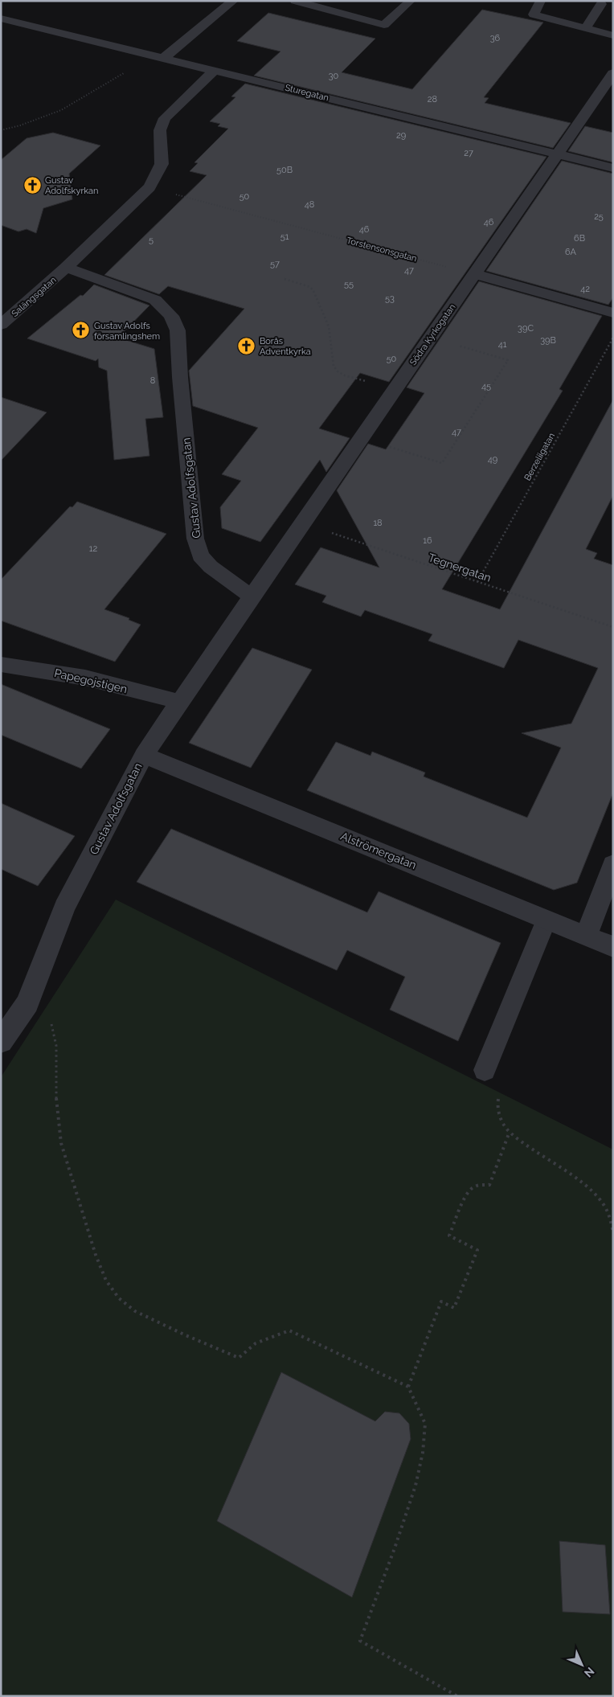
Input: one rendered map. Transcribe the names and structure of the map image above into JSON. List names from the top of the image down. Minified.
{"streets":{"street":["Sturegatan","Salängsgatan","Södra Kyrkogatan","Gustav Adolfsgatan","Papegojstigen","Alströmergatan"],"path":["Torstensonsgatan","Berzeliigatan","Tegnergatan"]},"crossings":[["Sturegatan","Södra Kyrkogatan"],["Torstensonsgatan","Södra Kyrkogatan"],["Salängsgatan","Gustav Adolfsgatan"],["Södra Kyrkogatan","Gustav Adolfsgatan"],["Södra Kyrkogatan","Tegnergatan"],["Berzeliigatan","Tegnergatan"],["Gustav Adolfsgatan","Papegojstigen"],["Gustav Adolfsgatan","Alströmergatan"]],"places":{"church":["Gustav Adolfskyrkan","Gustav Adolfs församlingshem","Borås Adventkyrka"]},"house_numbers":["36","30","28","29","27","50B","50","48","25","46","46","51","6B","5","6A","57","47","55","42","53","39C","39B","41","50","8","45","47","49","18","16","12"],"north":"bottom right"}
